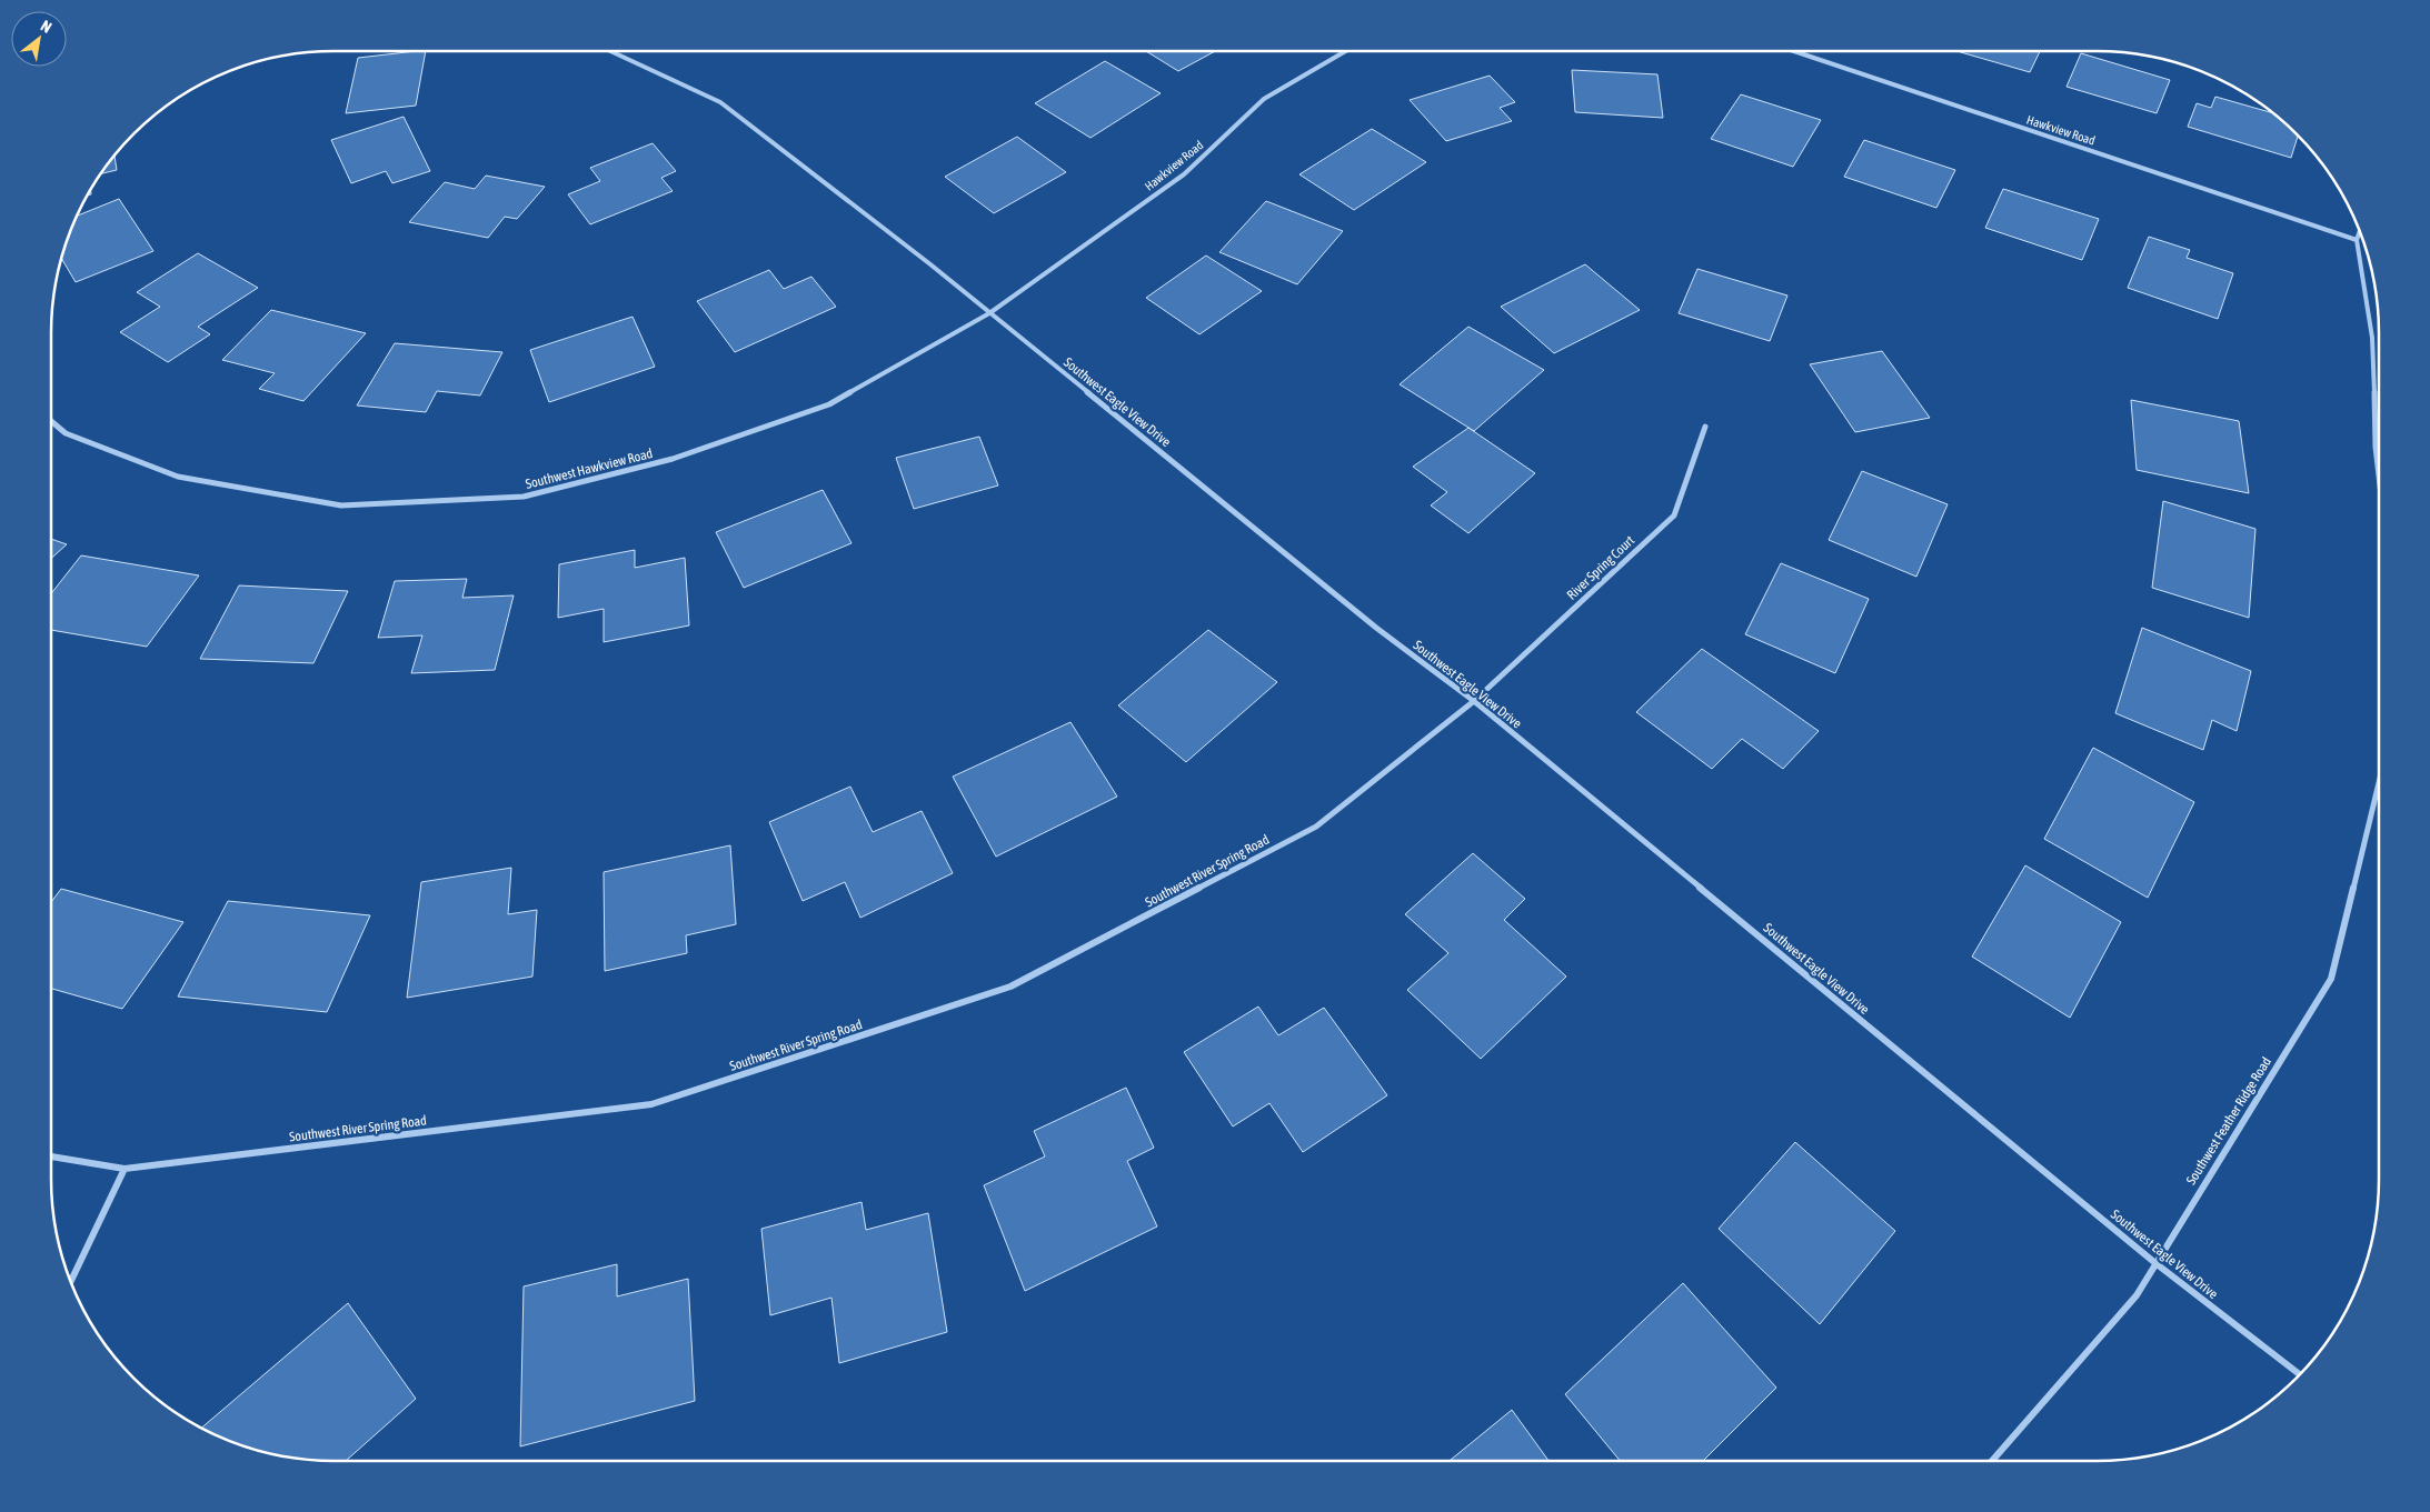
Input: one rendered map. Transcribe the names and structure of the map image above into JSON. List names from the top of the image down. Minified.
{"streets":{"street":["Hawkview Road","Southwest Eagle View Drive","Southwest Hawkview Road","River Spring Court","Southwest River Spring Road","Southwest Feather Ridge Road"]},"crossings":[["Hawkview Road","Southwest Eagle View Drive"],["Hawkview Road","Southwest Hawkview Road"],["Southwest Eagle View Drive","Southwest Hawkview Road"],["Southwest Eagle View Drive","River Spring Court"],["Southwest Eagle View Drive","Southwest River Spring Road"],["Southwest Eagle View Drive","Southwest Feather Ridge Road"],["River Spring Court","Southwest River Spring Road"]],"north":"top right"}
